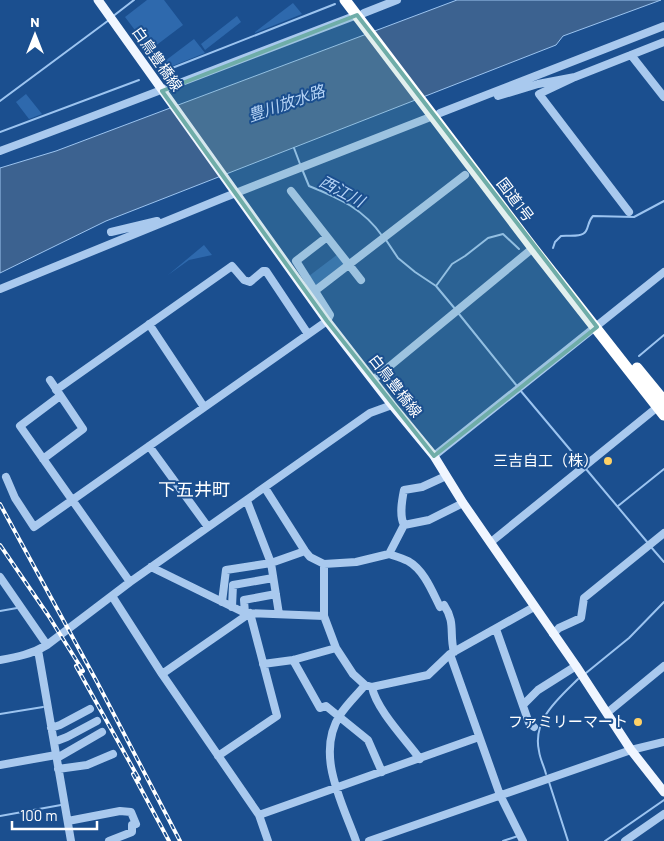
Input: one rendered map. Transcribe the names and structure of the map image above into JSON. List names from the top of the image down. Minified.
{"streets":{"highway":["国道1号"],"main road":["白鳥豊橋線"]},"districts":["下五井町"],"water":["豊川放水路","西江川"],"places":["三吉自工（株）","ファミリーマート"],"scale_bar":"100 m","north":"top"}
